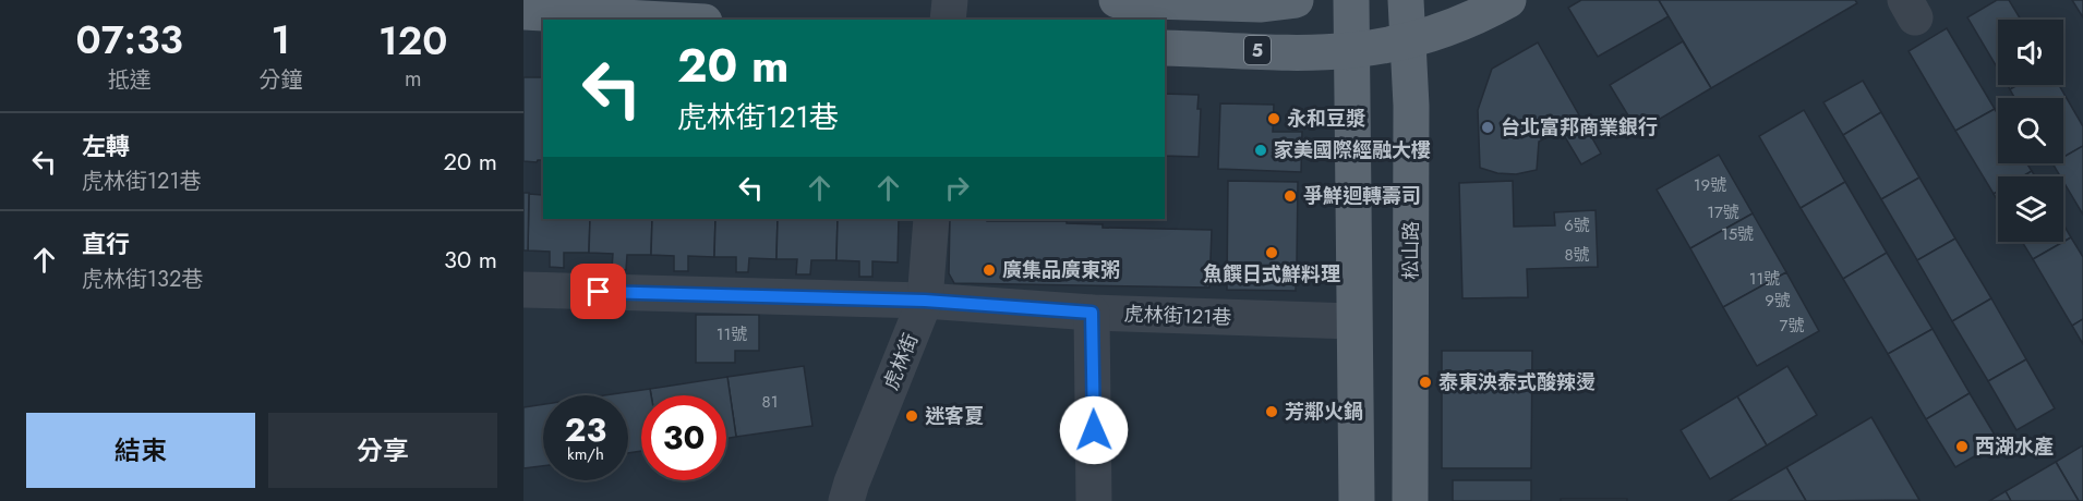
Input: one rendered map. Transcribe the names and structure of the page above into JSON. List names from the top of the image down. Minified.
{"streets":{"main road":["5","松山路"],"street":["虎林街121巷","虎林街"]},"crossings":[["5","松山路"],["虎林街121巷","虎林街"]],"places":["永和豆漿","台北富邦商業銀行","家美國際經融大樓","爭鮮迴轉壽司","魚饌日式鮮料理","廣集品廣東粥","泰東泱泰式酸辣燙","芳鄰火鍋","迷客夏","西湖水產"],"house_numbers":["19號","17號","6號","15號","8號","11號","9號","7號","11號","81"],"page":{"eta":["07:33","抵達","1","分鐘","120","m"],"turn":["20 m","虎林街121巷"],"list":[{"name":"左轉","note":"虎林街121巷","value":"20 m"},{"name":"直行","note":"虎林街132巷","value":"30 m"}],"speed":"23 km/h","limit":"30","buttons":["結束","分享"]}}
